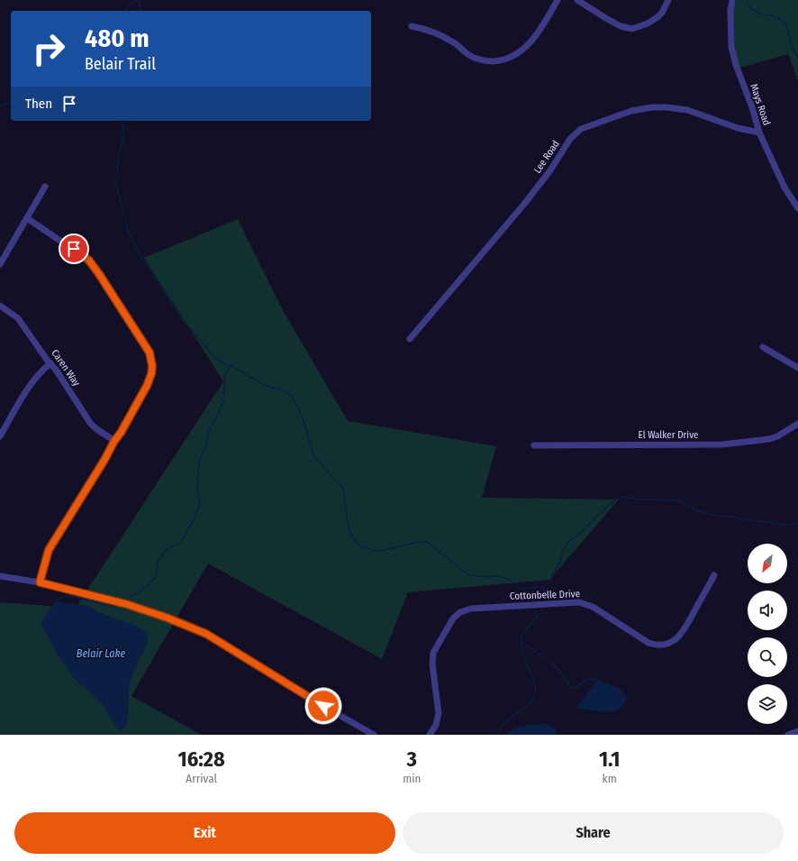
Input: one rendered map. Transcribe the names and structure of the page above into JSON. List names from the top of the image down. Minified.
{"streets":{"street":["Mays Road","Lee Road","Caren Way","El Walker Drive","Cottonbelle Drive"]},"crossings":[["Mays Road","Lee Road"]],"water":["Belair Lake"],"north":"bottom left","page":{"turn":["480 m","Belair Trail"],"then":"Then","eta":["16:28","Arrival","3","min","1.1","km"],"buttons":["Exit","Share"]}}
